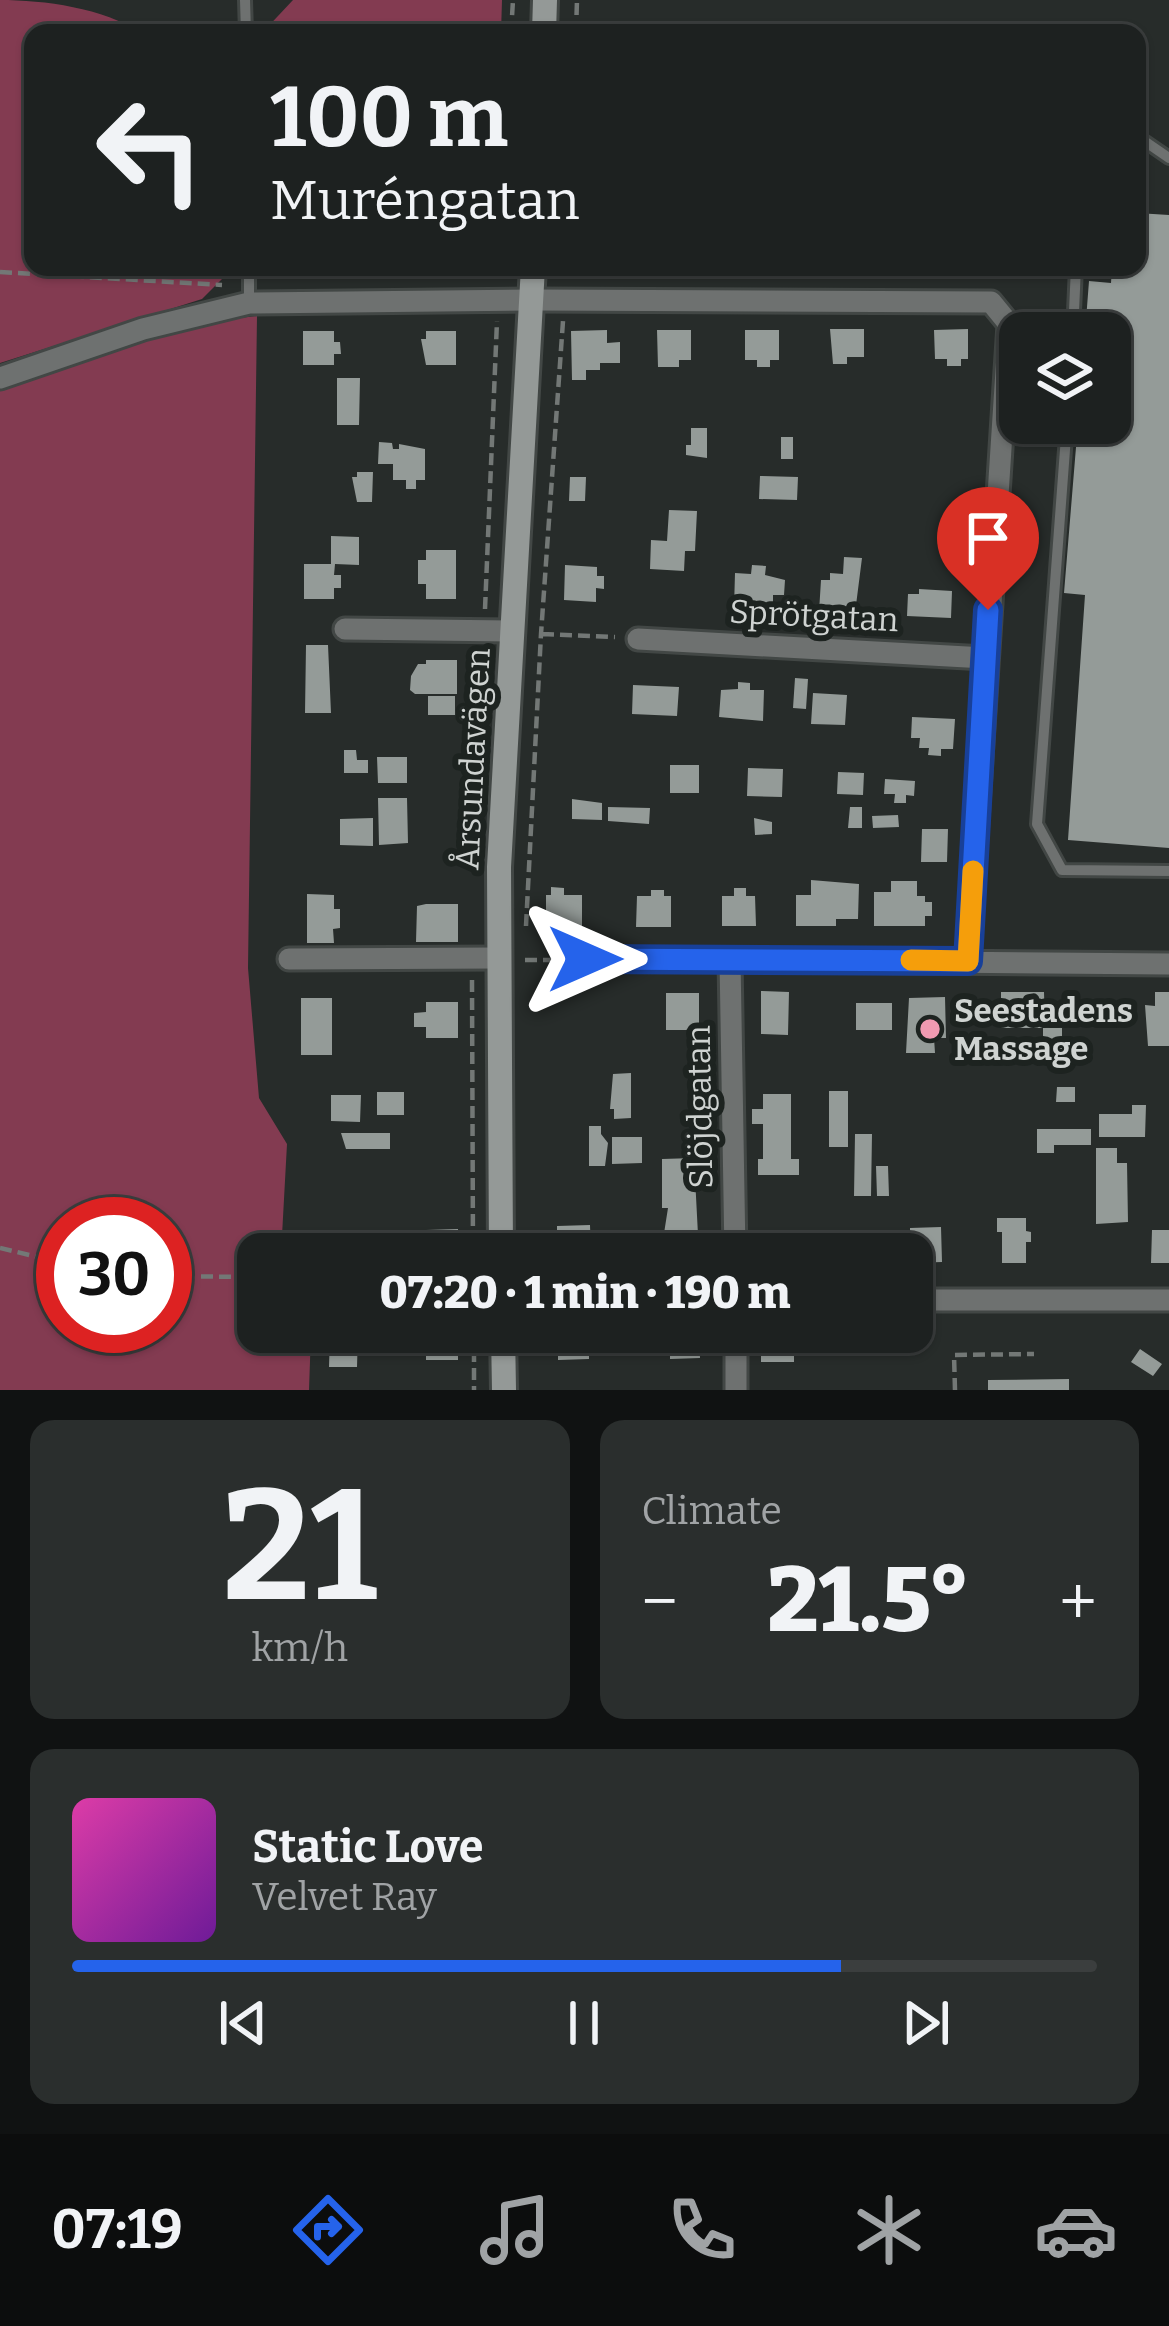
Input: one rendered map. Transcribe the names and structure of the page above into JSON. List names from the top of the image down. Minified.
{"streets":{"main road":["Årsundavägen"],"street":["Sprötgatan","Slöjdgatan"]},"places":["Seestadens Massage"],"page":{"turn":["100 m","Muréngatan"],"limit":"30","trip":"07:20 · 1 min · 190 m","tile":[["21","km/h"],"Climate"],"heat":["−","21.5°","+"],"song":["Static Love","Velvet Ray"],"tabs":"07:19"}}
